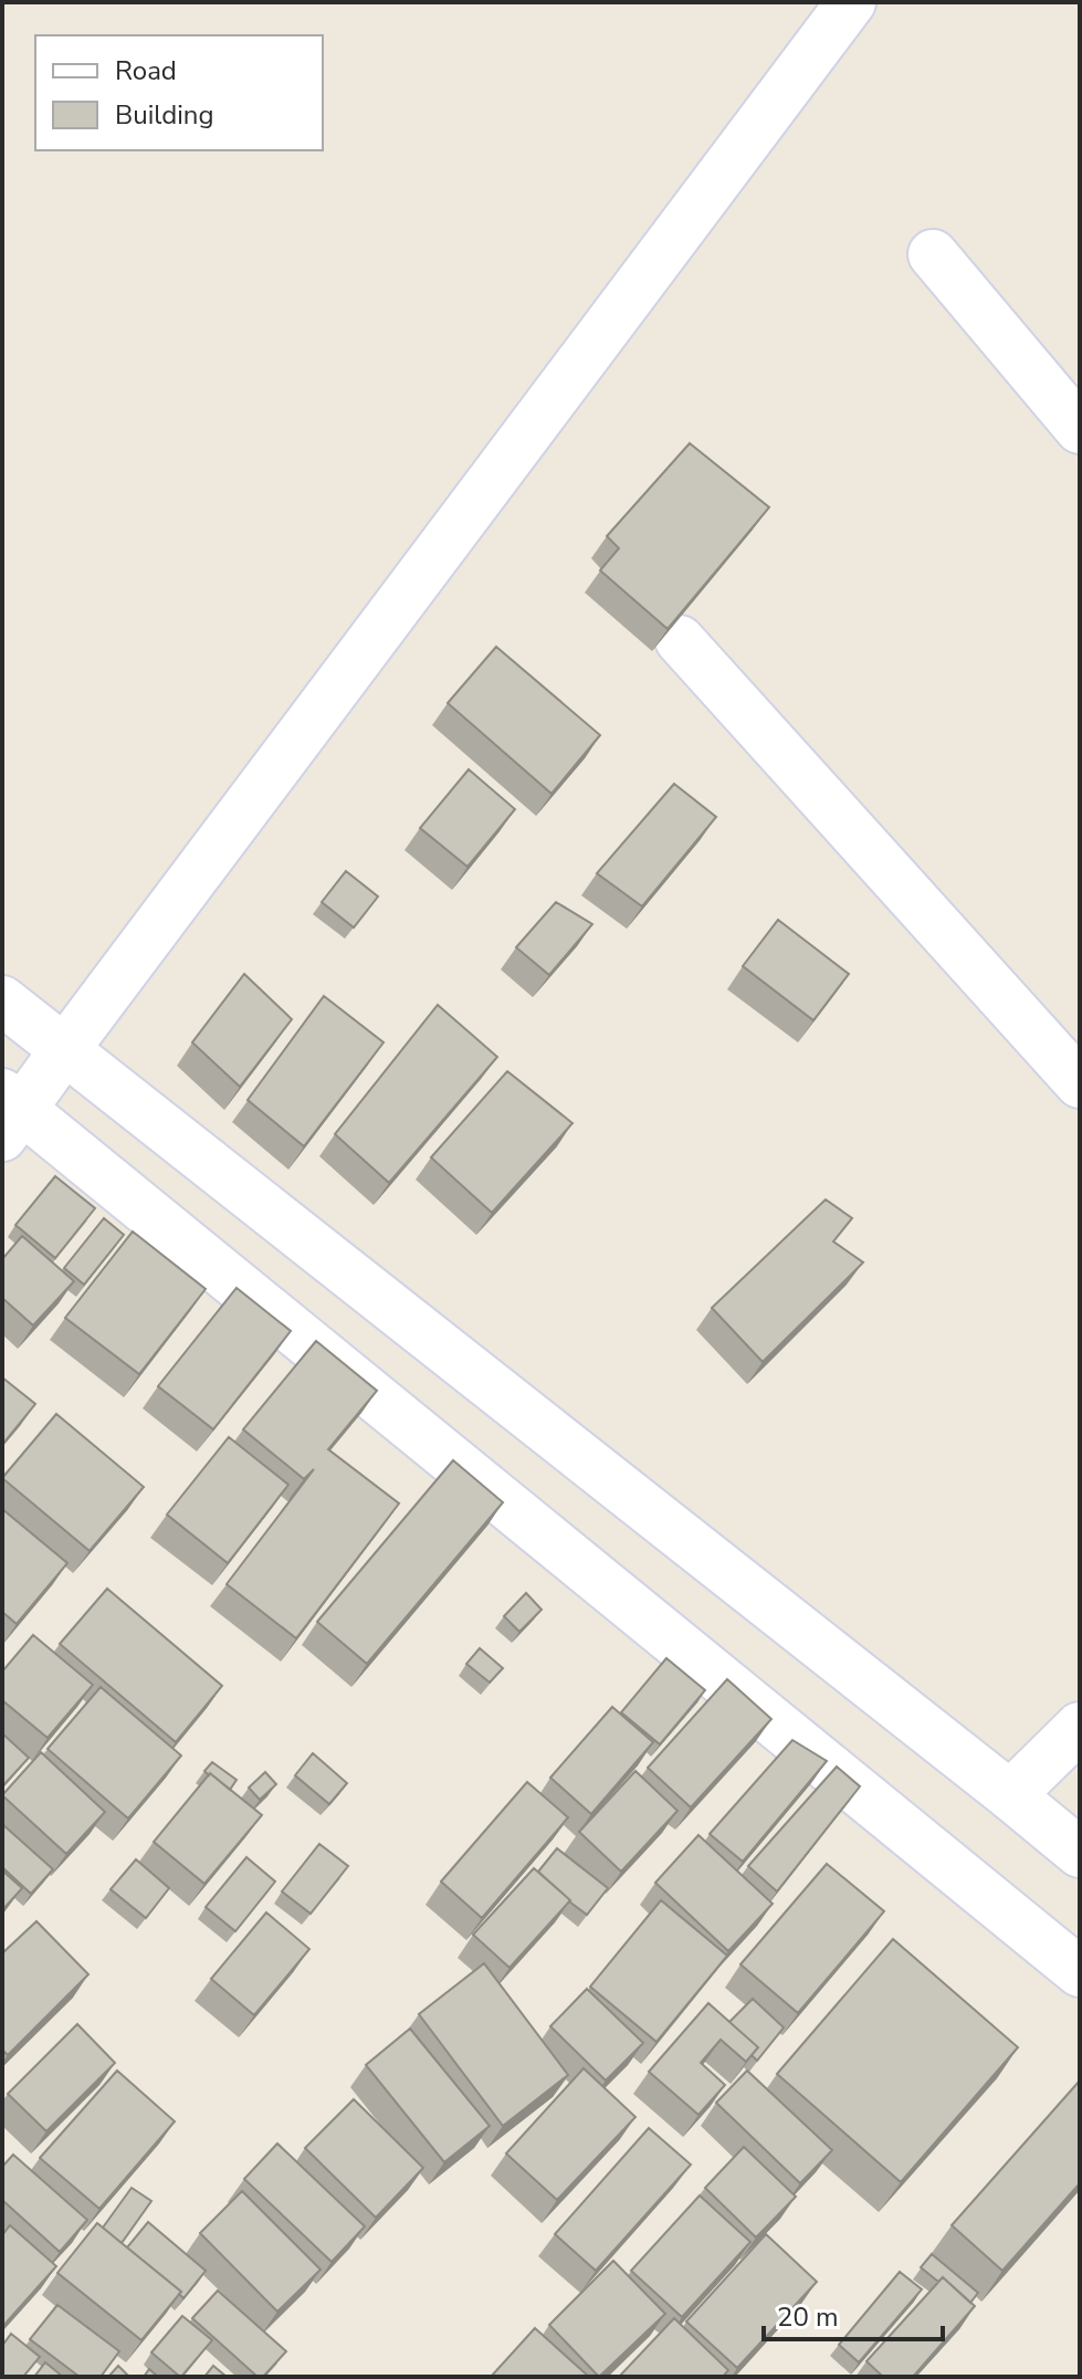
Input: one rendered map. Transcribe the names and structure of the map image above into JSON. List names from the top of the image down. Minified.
{"legend":["Road","Building"],"scale_bar":"20 m"}
